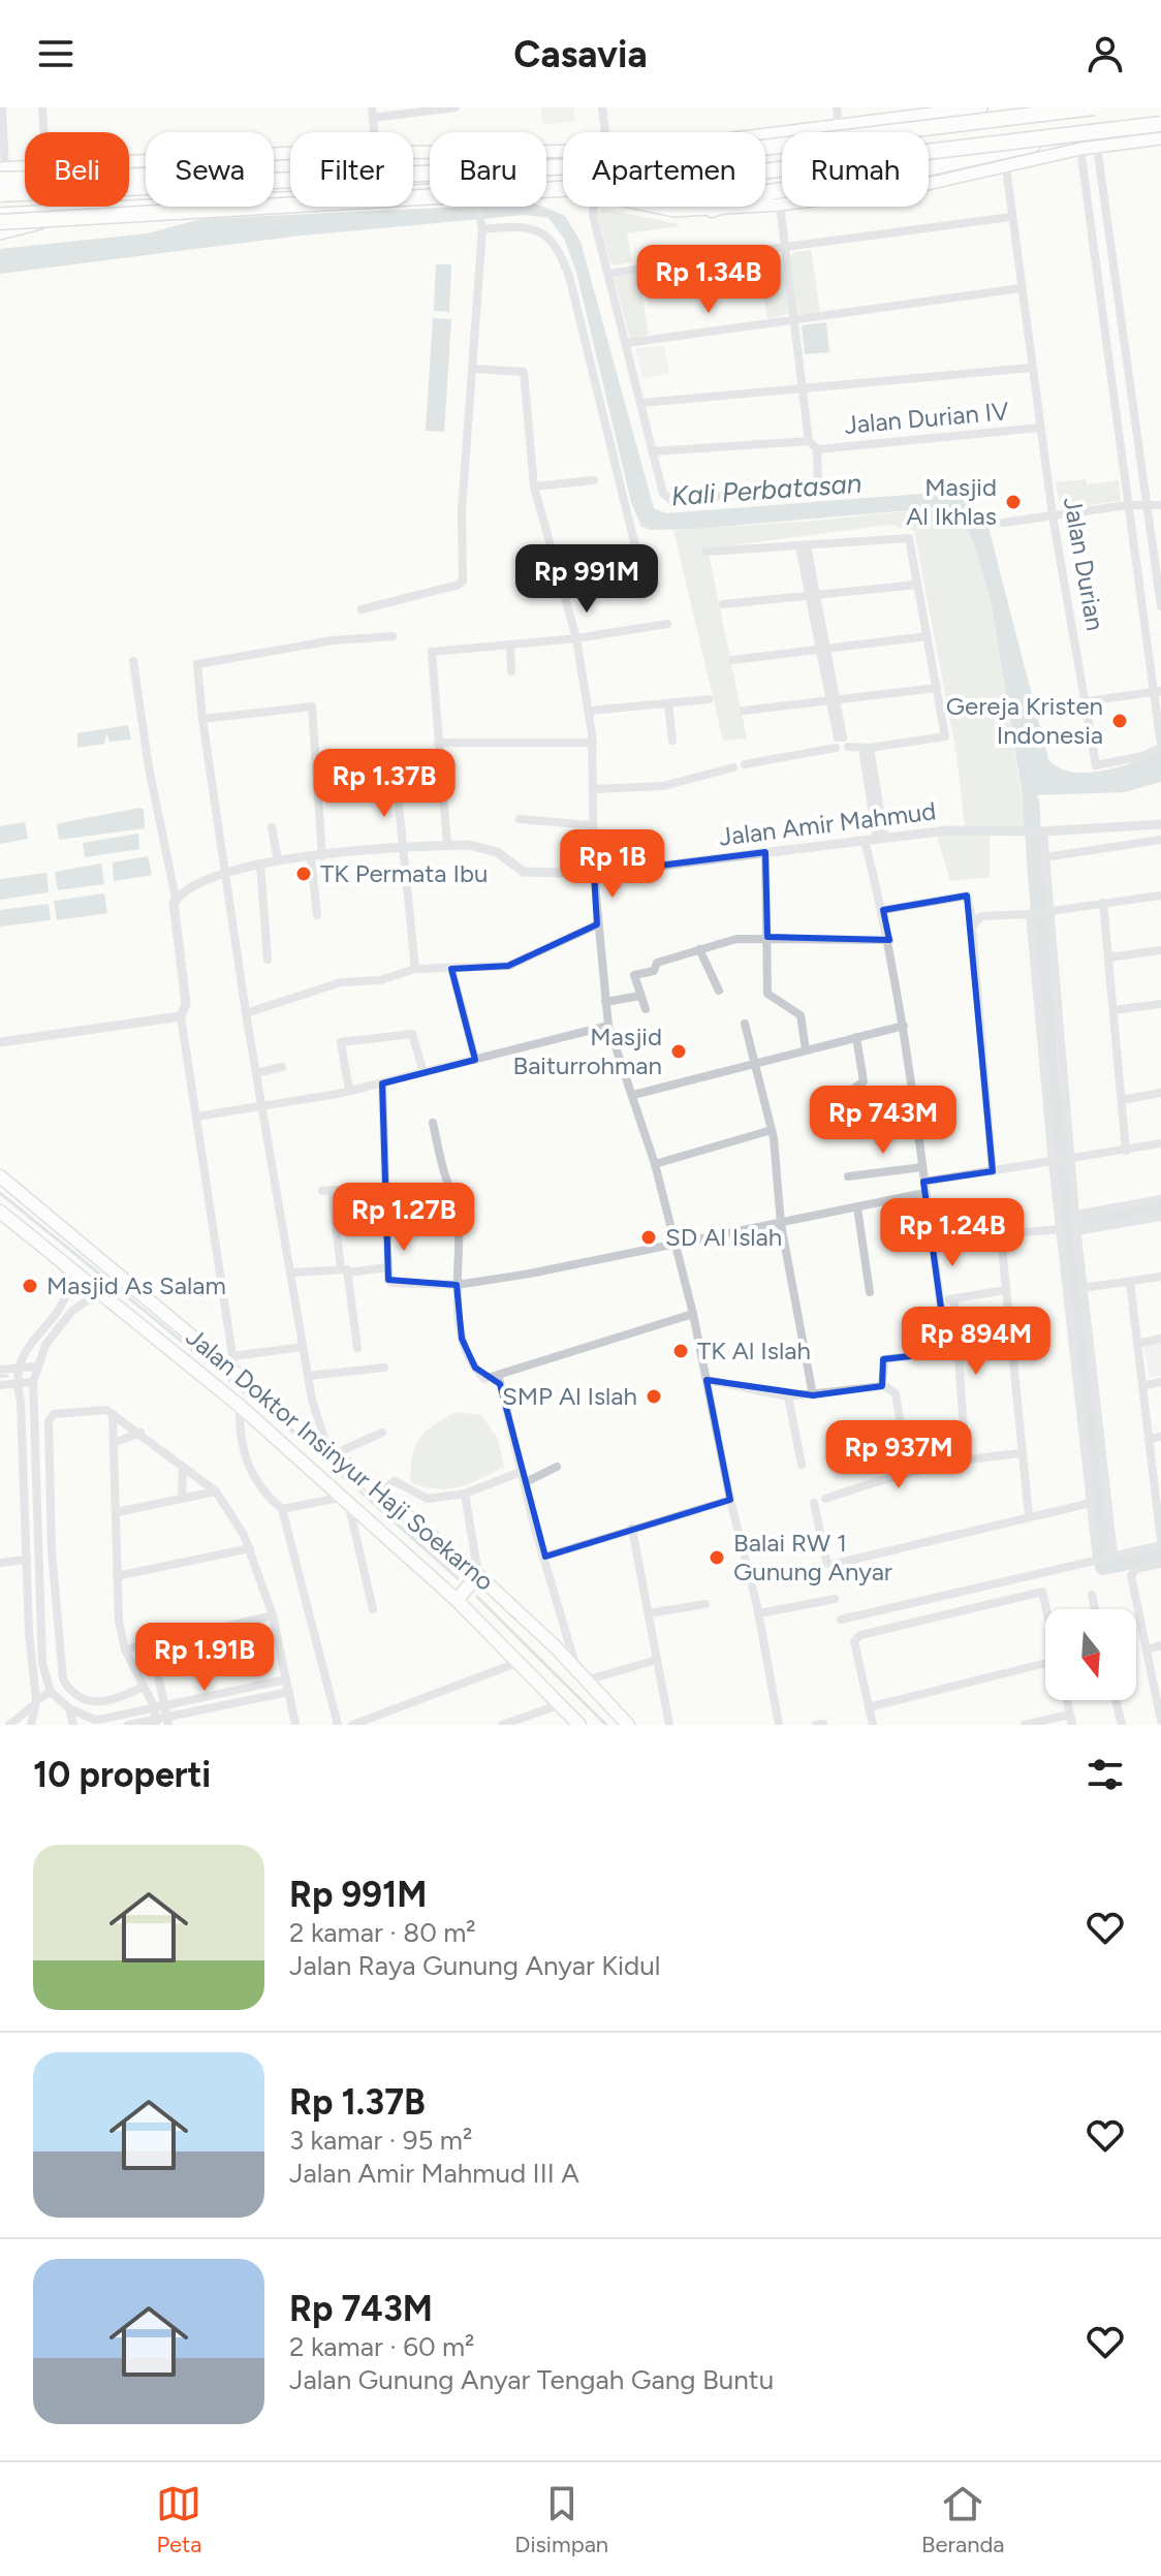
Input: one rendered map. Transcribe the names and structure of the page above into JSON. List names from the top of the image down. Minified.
{"streets":{"main road":["Jalan Doktor Insinyur Haji Soekarno"],"street":["Jalan Durian IV","Jalan Durian","Jalan Amir Mahmud"]},"crossings":[["Jalan Durian IV","Jalan Durian"]],"water":["Kali Perbatasan"],"places":["Masjid Al Ikhlas","Gereja Kristen Indonesia","TK Permata Ibu","Masjid Baiturrohman","SD Al Islah","Masjid As Salam","TK Al Islah","SMP Al Islah","Balai RW 1 Gunung Anyar"],"north":"bottom","page":{"header":"Casavia","chip":["Beli","Sewa","Filter","Baru","Apartemen","Rumah"],"price":["Rp 1.34B","Rp 991M","Rp 1.37B","Rp 1B","Rp 743M","Rp 1.27B","Rp 1.24B","Rp 894M","Rp 937M","Rp 1.91B"],"heading":"10 properti","list":[{"name":"Rp 991M","note":"2 kamar · 80 m² · Jalan Raya Gunung Anyar Kidul"},{"name":"Rp 1.37B","note":"3 kamar · 95 m² · Jalan Amir Mahmud III A"},{"name":"Rp 743M","note":"2 kamar · 60 m² · Jalan Gunung Anyar Tengah Gang Buntu"}],"tabs":["Peta","Disimpan","Beranda"]}}
